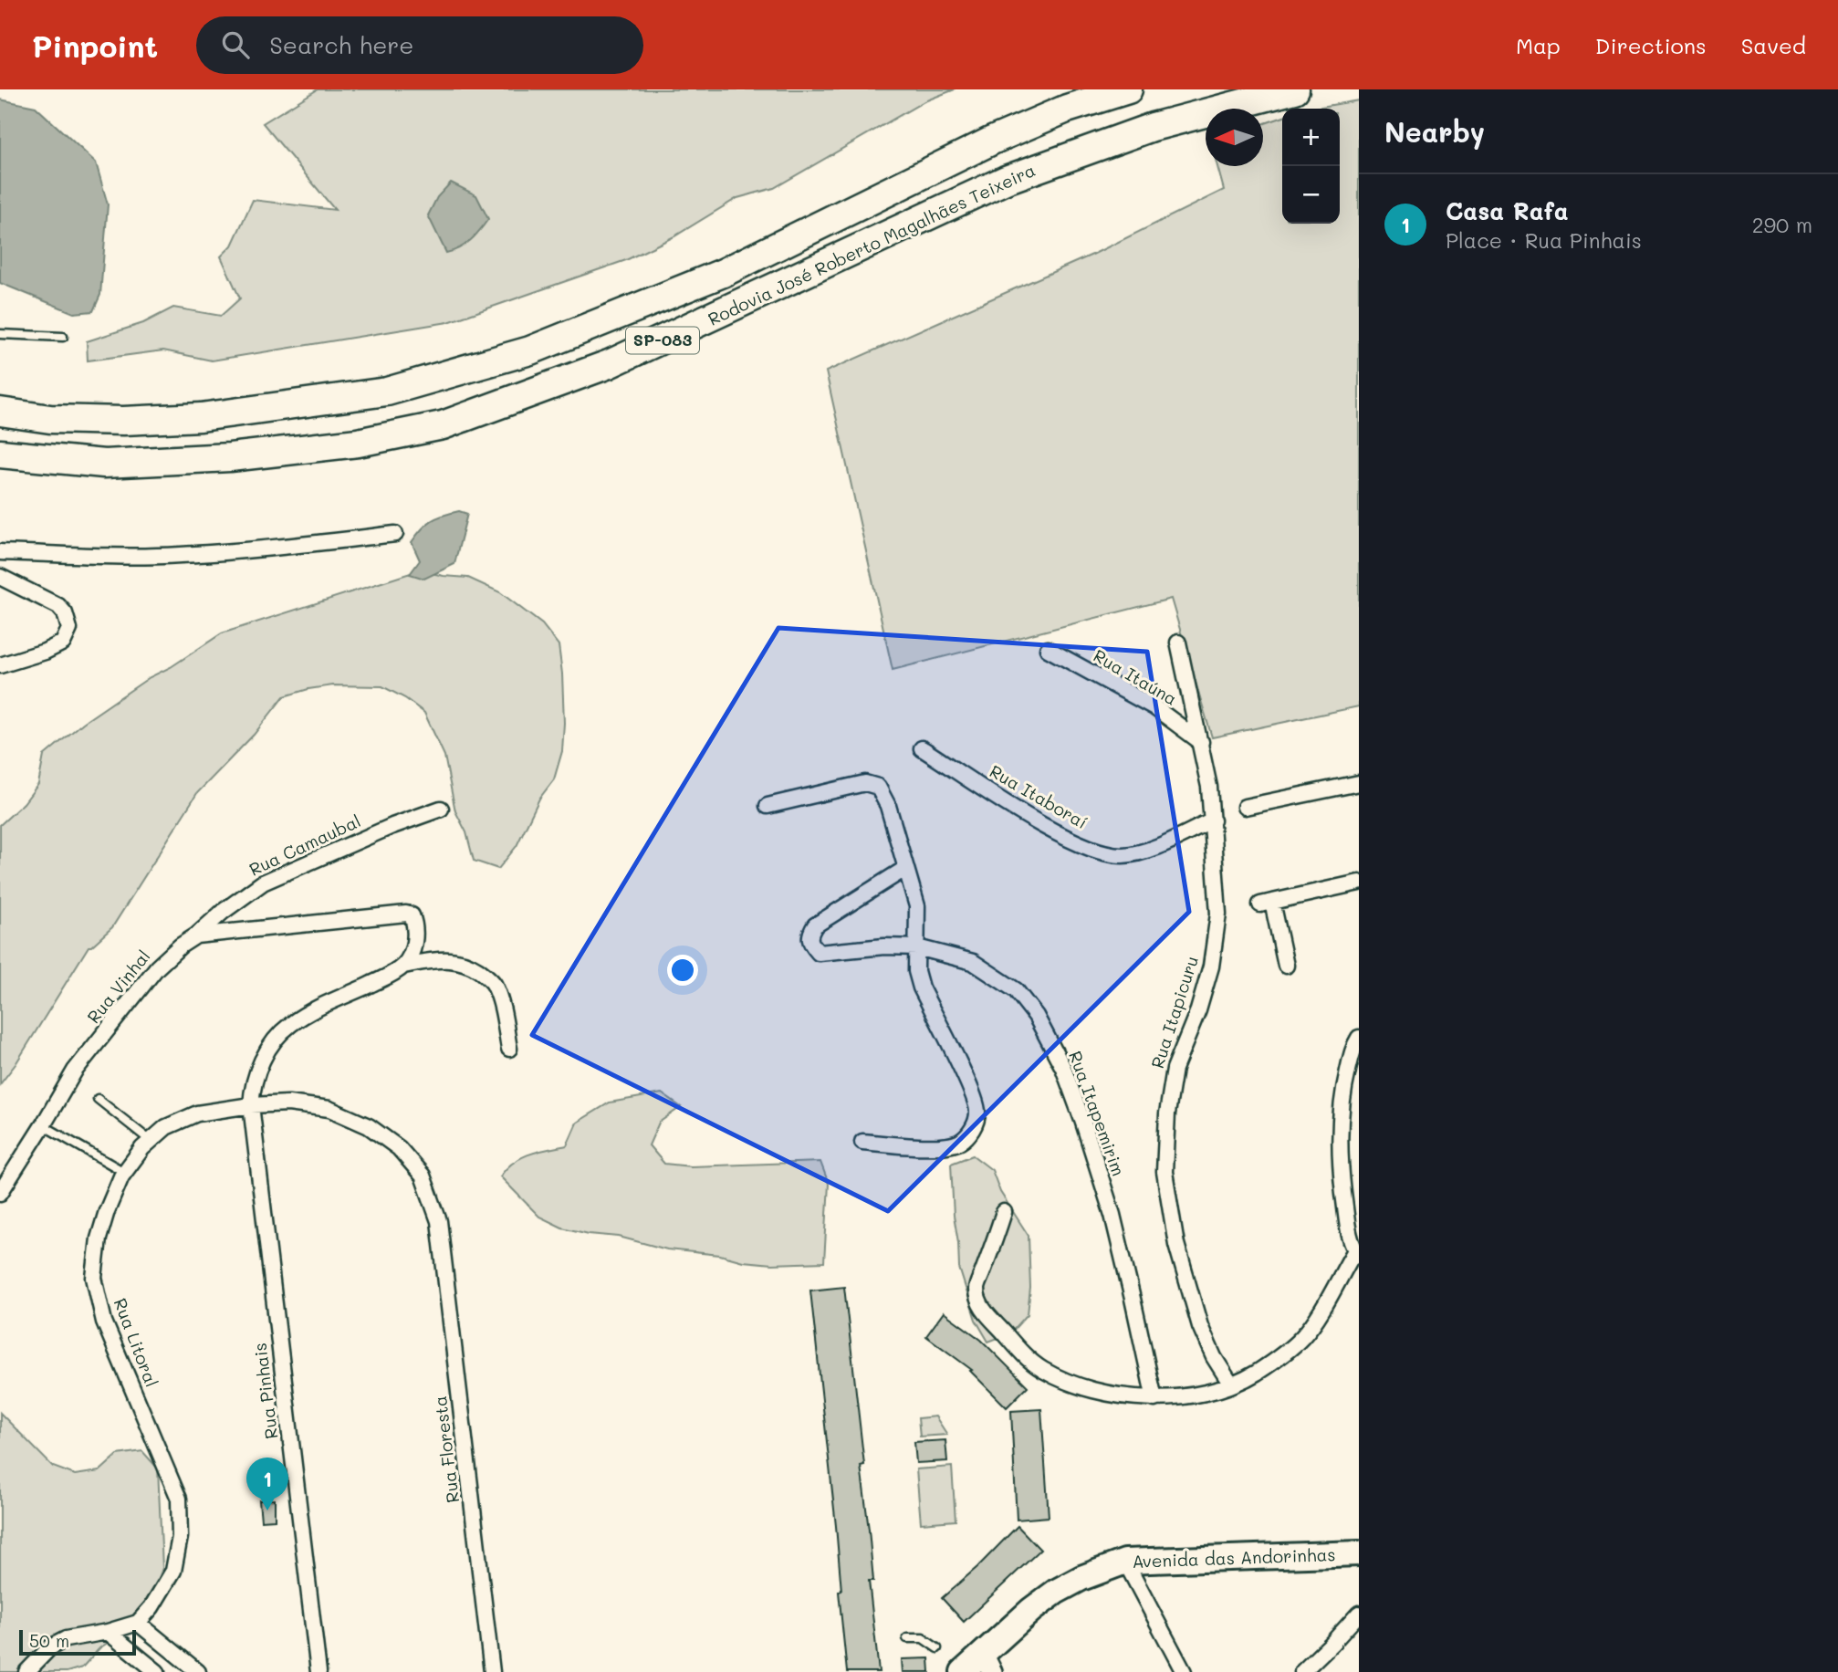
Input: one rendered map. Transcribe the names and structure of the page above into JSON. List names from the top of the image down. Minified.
{"streets":{"highway":["Rodovia José Roberto Magalhães Teixeira","SP-083"],"main road":["Avenida das Andorinhas"],"street":["Rua Itaúna","Rua Itaboraí","Rua Camaubal","Rua Vinhal","Rua Itapicuru","Rua Itapemirim","Rua Litoral","Rua Pinhais","Rua Floresta"]},"crossings":[["Rua Itaúna","Rua Itapicuru"],["Rua Itaboraí","Rua Itapicuru"],["Rua Camaubal","Rua Vinhal"],["Rua Litoral","Rua Pinhais"],["Rua Litoral","Rua Floresta"],["Rua Pinhais","Rua Floresta"]],"scale_bar":"50 m","north":"left","page":{"header":"Pinpoint","search":"Search here","nav":["Map","Directions","Saved"],"heading":"Nearby","map_buttons":["+","−"],"list":[{"mark":"1","name":"Casa Rafa","note":"Place · Rua Pinhais","value":"290 m"}],"pins":"1","scale":"50 m"}}
